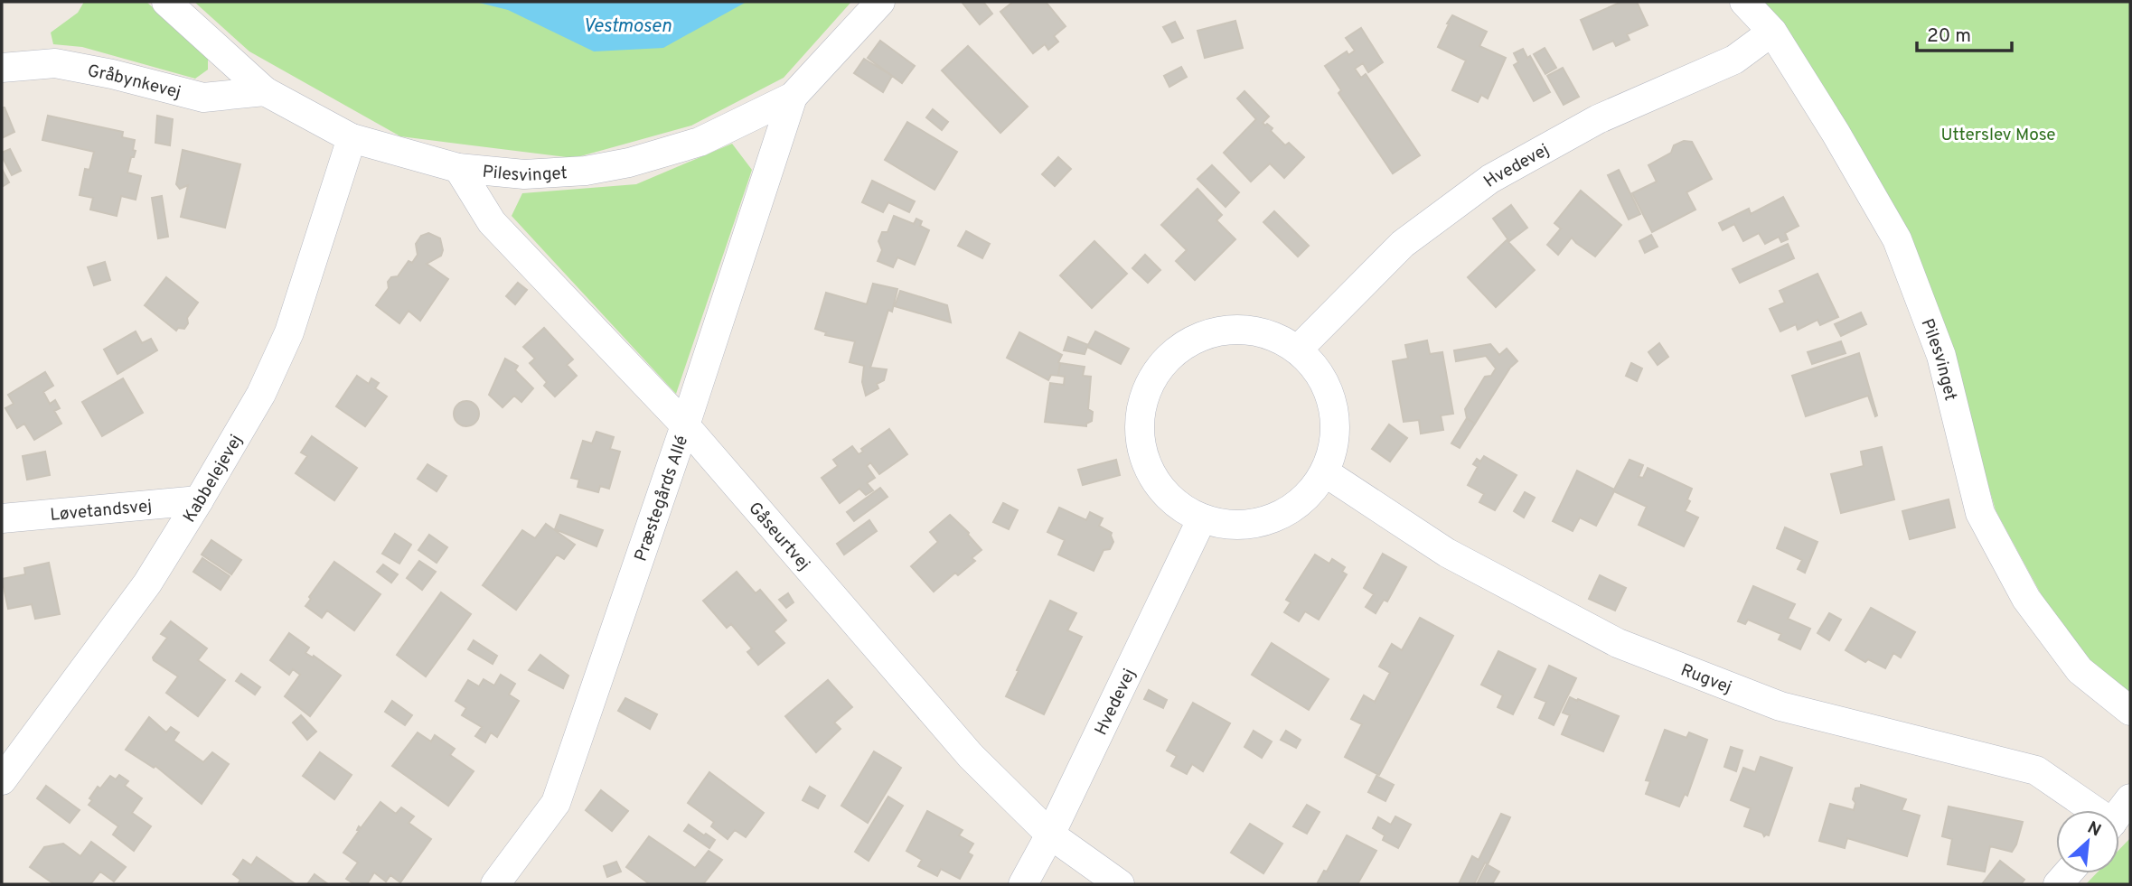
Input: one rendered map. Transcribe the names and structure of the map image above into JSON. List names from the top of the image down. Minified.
{"streets":{"street":["Gråbynkevej","Hvedevej","Pilesvinget","Kabbelejevej","Præstegårds Allé","Løvetandsvej","Gåseurtvej","Rugvej"]},"crossings":[["Gråbynkevej","Pilesvinget"],["Hvedevej","Pilesvinget"],["Hvedevej","Gåseurtvej"],["Hvedevej","Rugvej"],["Pilesvinget","Kabbelejevej"],["Pilesvinget","Præstegårds Allé"],["Pilesvinget","Gåseurtvej"],["Kabbelejevej","Løvetandsvej"],["Præstegårds Allé","Gåseurtvej"]],"water":["Vestmosen"],"parks":["Utterslev Mose"],"scale_bar":"20 m","north":"top right"}
